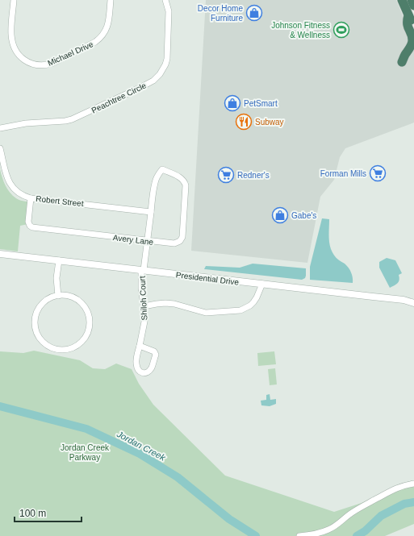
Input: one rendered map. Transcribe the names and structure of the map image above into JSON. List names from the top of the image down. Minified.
{"streets":{"street":["Michael Drive","Peachtree Circle","Robert Street","Avery Lane","Presidential Drive","Shiloh Court"]},"crossings":[["Robert Street","Avery Lane"],["Robert Street","Shiloh Court"],["Avery Lane","Shiloh Court"],["Presidential Drive","Shiloh Court"]],"water":["Jordan Creek"],"parks":["Jordan Creek Parkway"],"places":{"shop":["Decor Home Furniture","PetSmart","Gabe's"],"sports":["Johnson Fitness & Wellness"],"restaurant":["Subway"],"supermarket":["Forman Mills","Redner's"]},"scale_bar":"100 m"}
